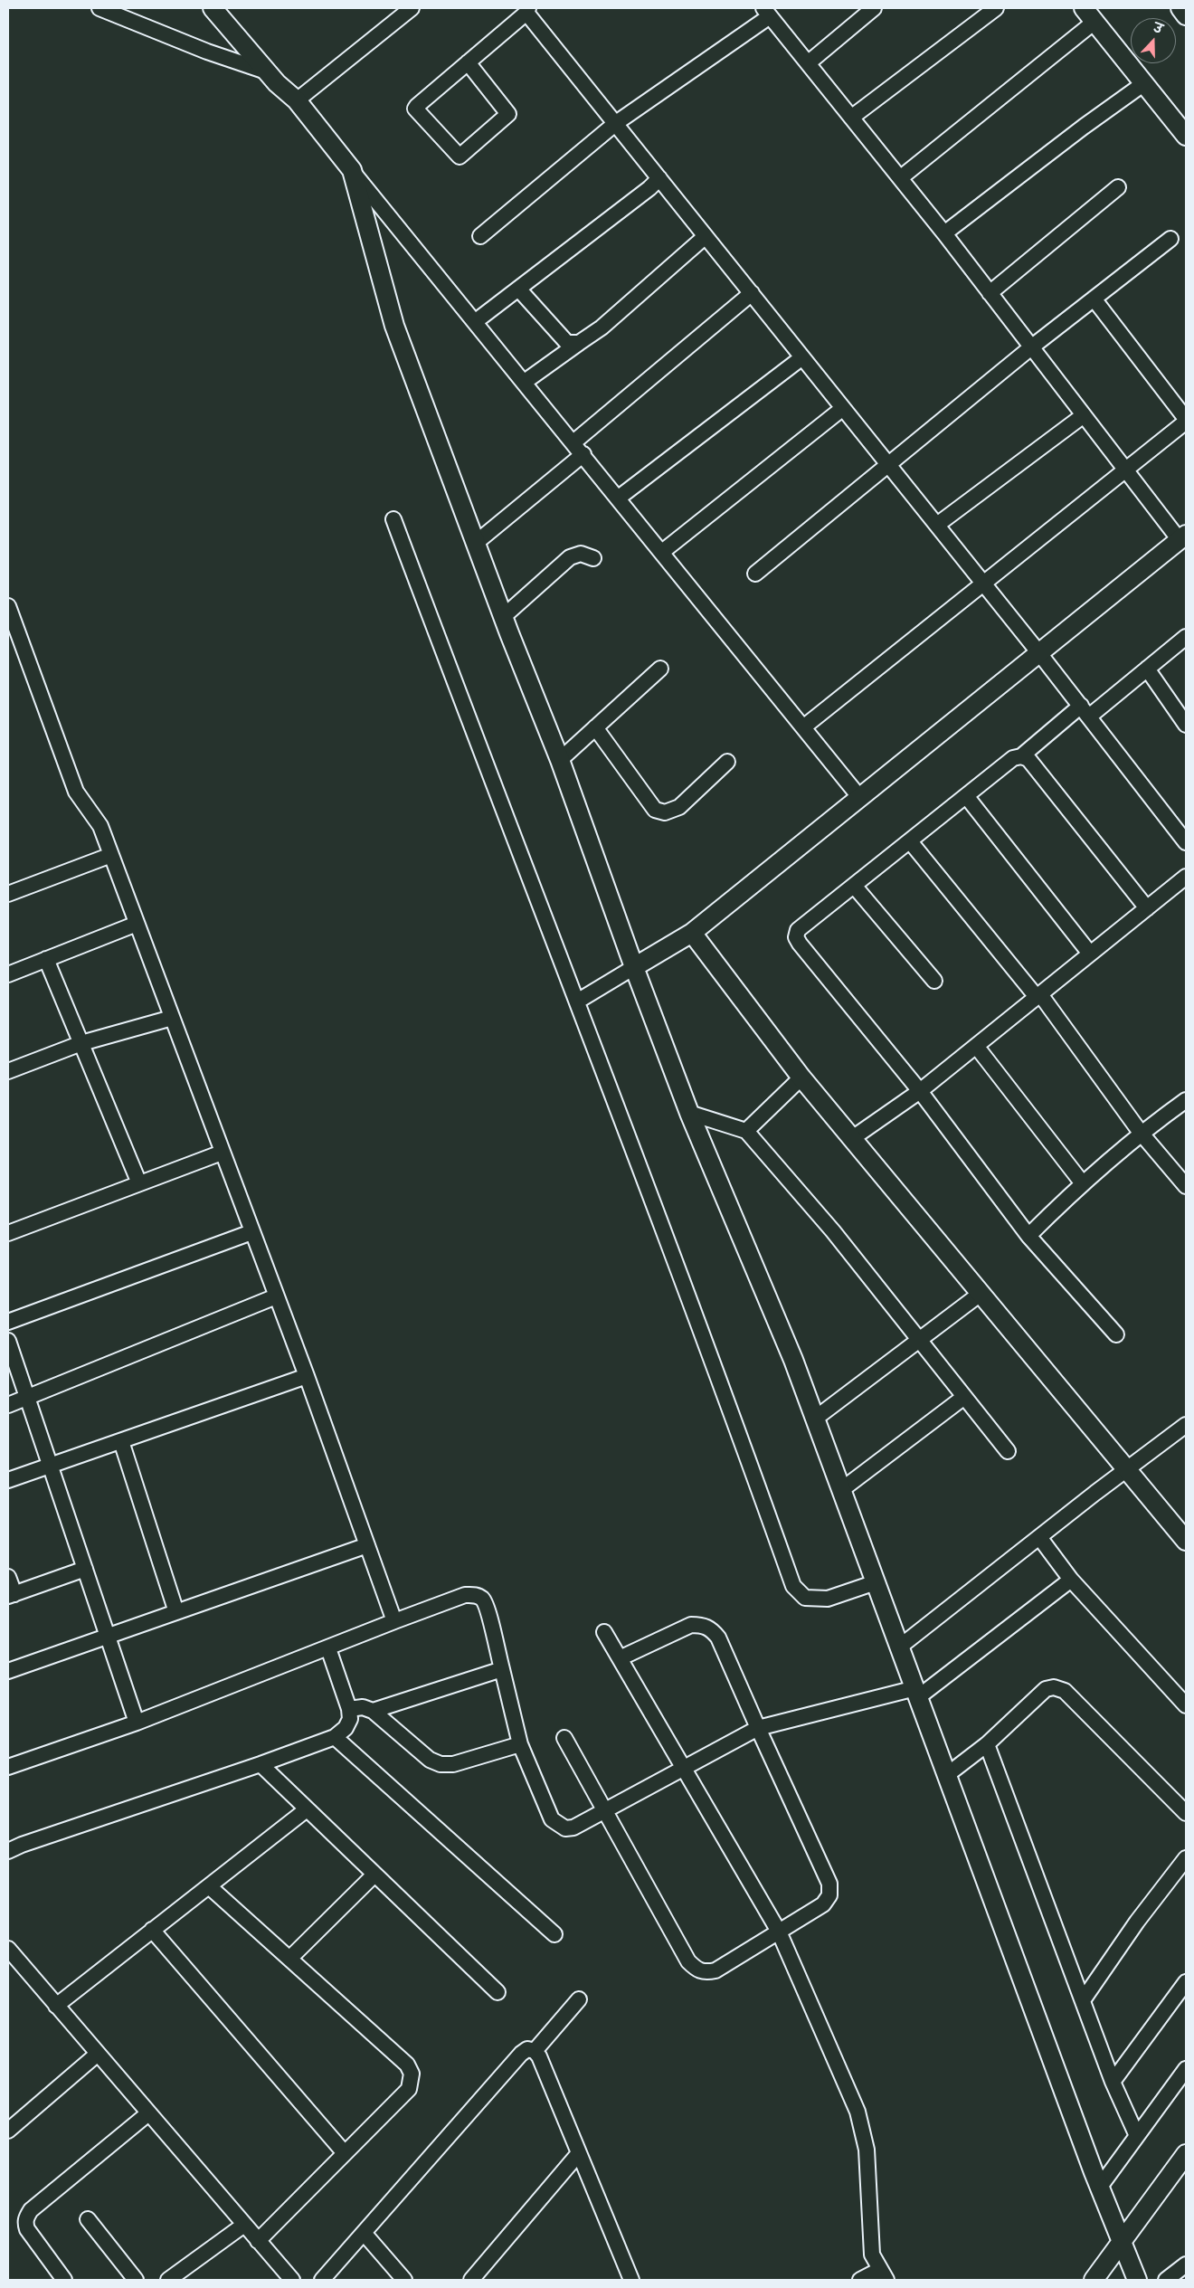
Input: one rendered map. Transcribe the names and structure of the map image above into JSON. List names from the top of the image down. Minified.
{"north":"top"}
